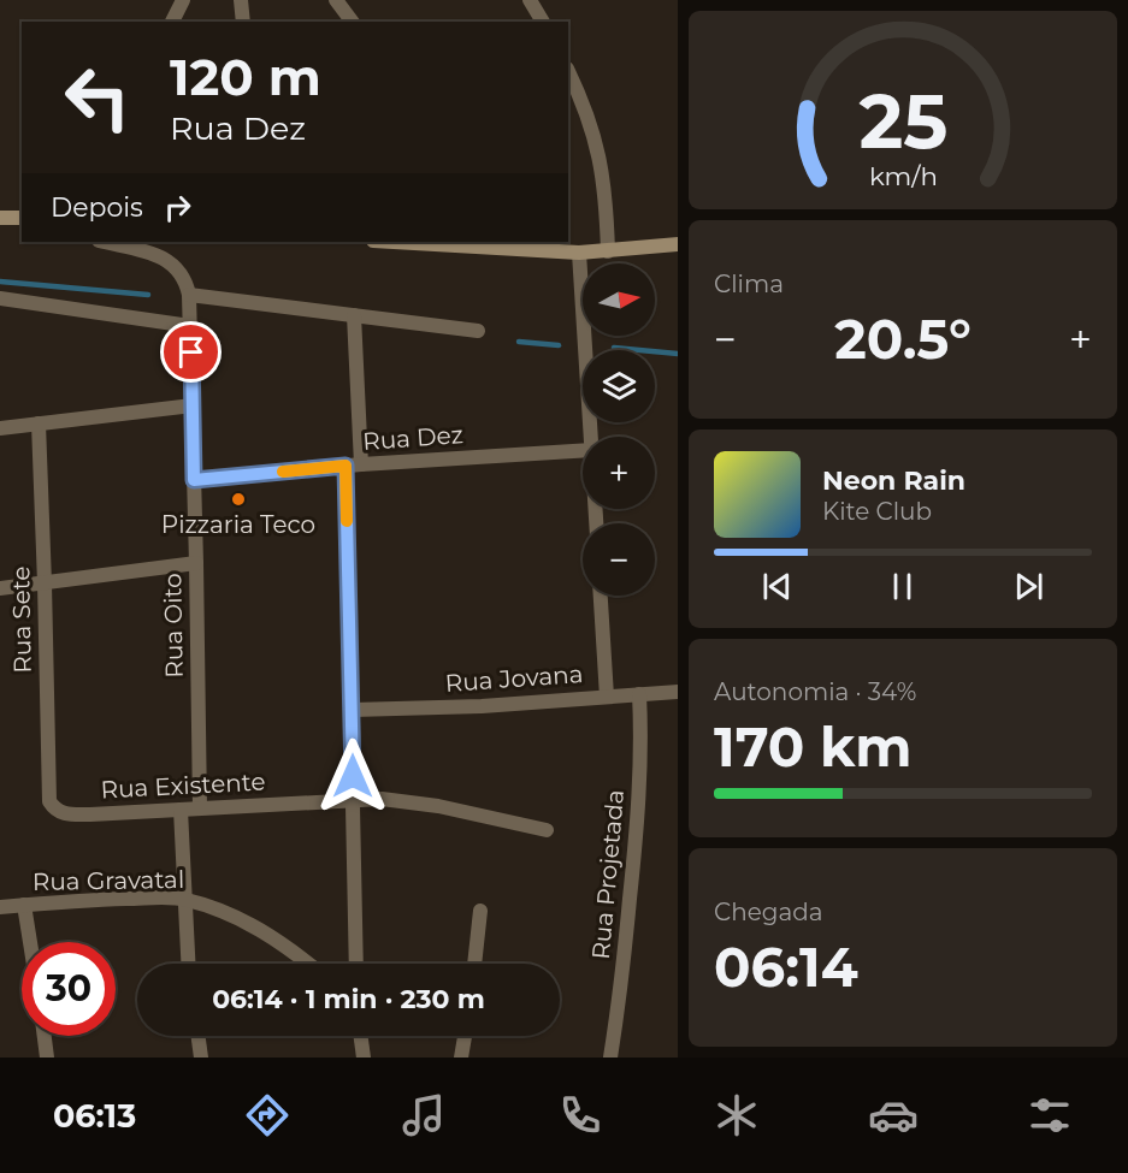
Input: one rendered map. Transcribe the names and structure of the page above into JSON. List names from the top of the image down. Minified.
{"streets":{"street":["Rua Dez","Rua Sete","Rua Oito","Rua Jovana","Rua Existente","Rua Projetada","Rua Gravatal"]},"crossings":[["Rua Dez","Rua Oito"],["Rua Sete","Rua Existente"],["Rua Oito","Rua Existente"],["Rua Jovana","Rua Projetada"]],"places":["Pizzaria Teco"],"north":"right","page":{"turn":["120 m","Rua Dez"],"then":"Depois","tile":["Clima",["Autonomia · 34%","170 km"],["Chegada","06:14"]],"map_buttons":["+","−"],"heat":["−","20.5°","+"],"song":["Neon Rain","Kite Club"],"limit":"30","trip":"06:14 · 1 min · 230 m","tabs":"06:13","gauge":["25","km/h"]}}
